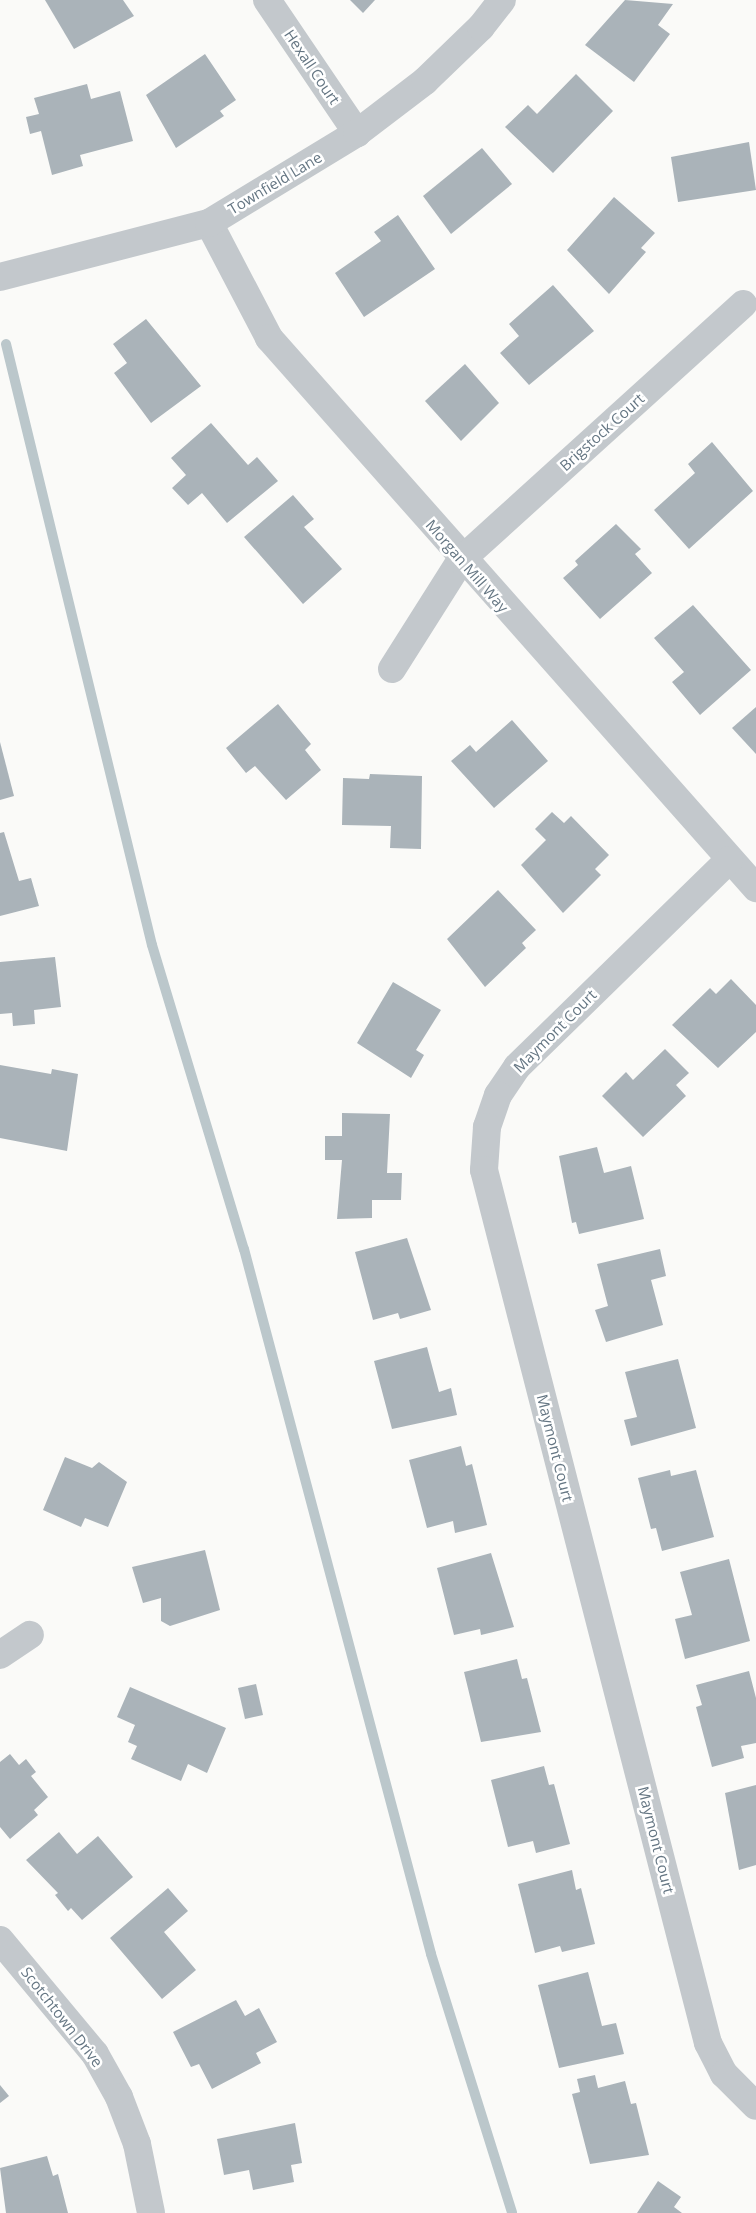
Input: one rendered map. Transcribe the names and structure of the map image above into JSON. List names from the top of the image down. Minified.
{"streets":{"street":["Hexall Court","Townfield Lane","Brigstock Court","Morgan Mill Way","Maymont Court","Scotchtown Drive"]},"crossings":[["Hexall Court","Townfield Lane"],["Townfield Lane","Morgan Mill Way"],["Brigstock Court","Morgan Mill Way"],["Morgan Mill Way","Maymont Court"]]}
